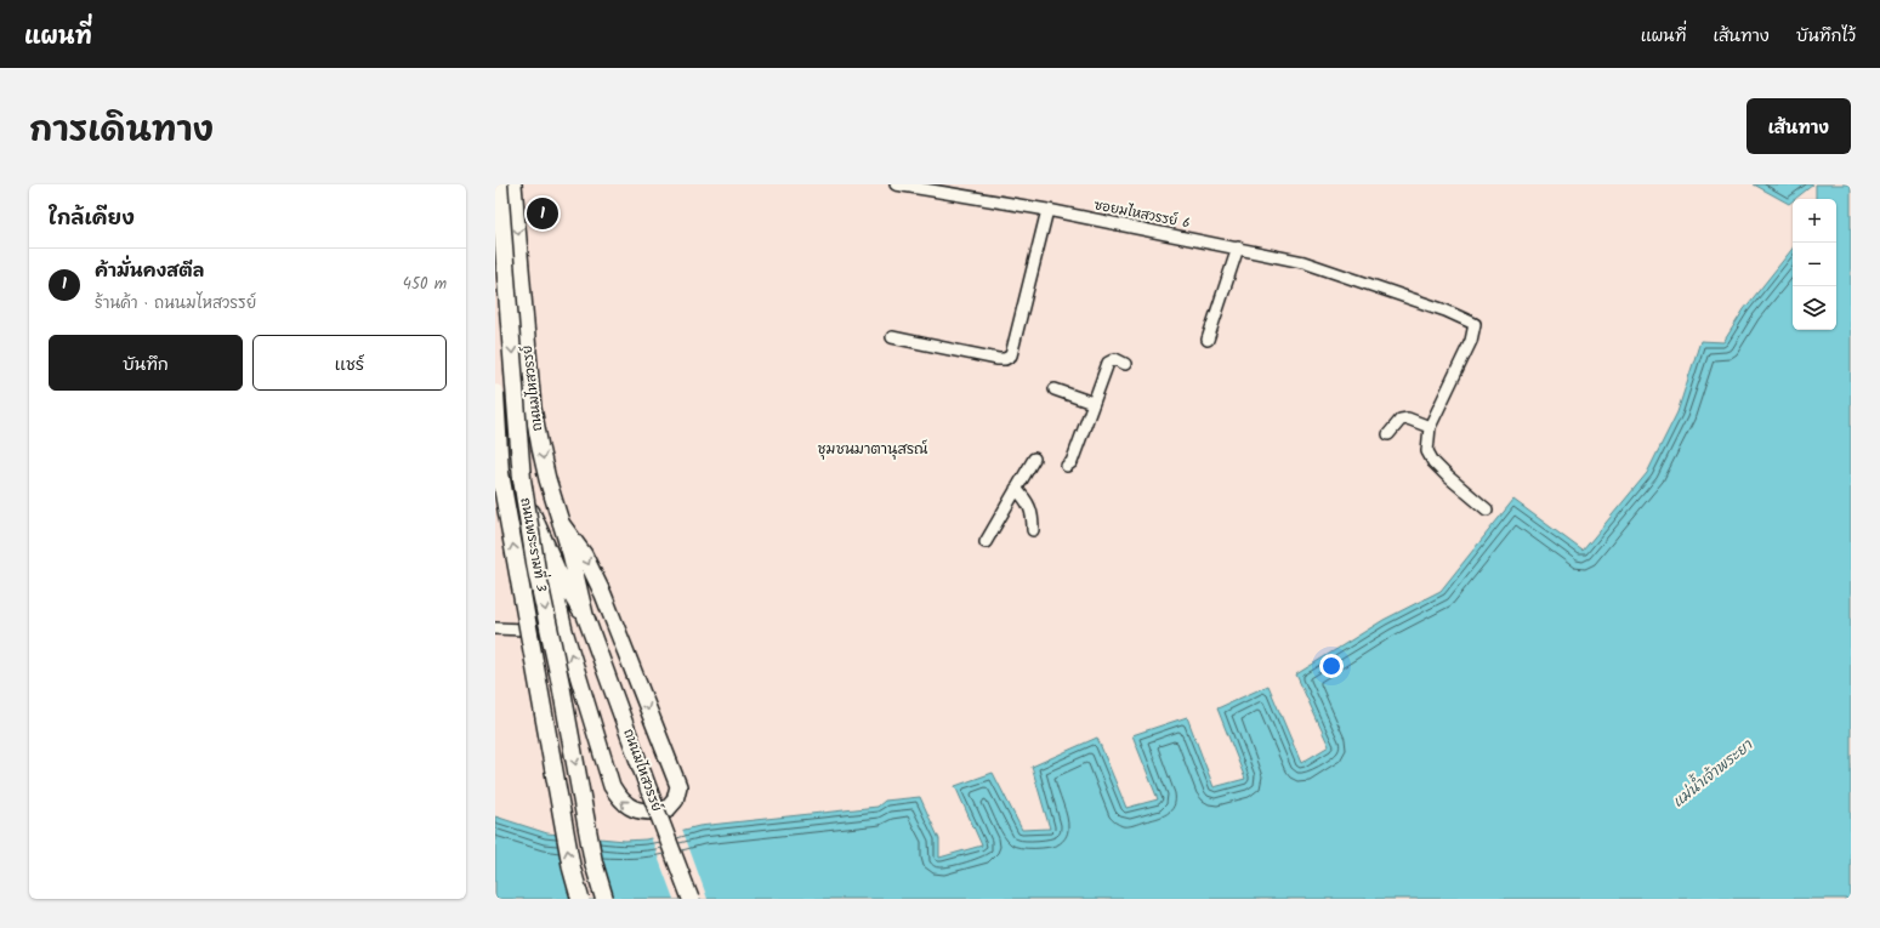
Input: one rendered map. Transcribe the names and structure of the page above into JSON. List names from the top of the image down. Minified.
{"streets":{"main road":["ถนนมไหสวรรย์","ถนนพระรามที่ 3"],"street":["ซอยมไหสวรรย์ 6"]},"crossings":[["ถนนมไหสวรรย์","ถนนพระรามที่ 3"]],"districts":["ชุมชนมาตานุสรณ์"],"water":["แม่น้ำเจ้าพระยา"],"page":{"header":"แผนที่","nav":["แผนที่","เส้นทาง","บันทึกไว้"],"title":"การเดินทาง","buttons":["เส้นทาง",["บันทึก","แชร์"]],"heading":"ใกล้เคียง","pins":"1","map_buttons":["+","−"],"list":[{"mark":"1","name":"ค้ามั่นคงสตีล","note":"ร้านค้า · ถนนมไหสวรรย์","value":"450 m"}]}}
